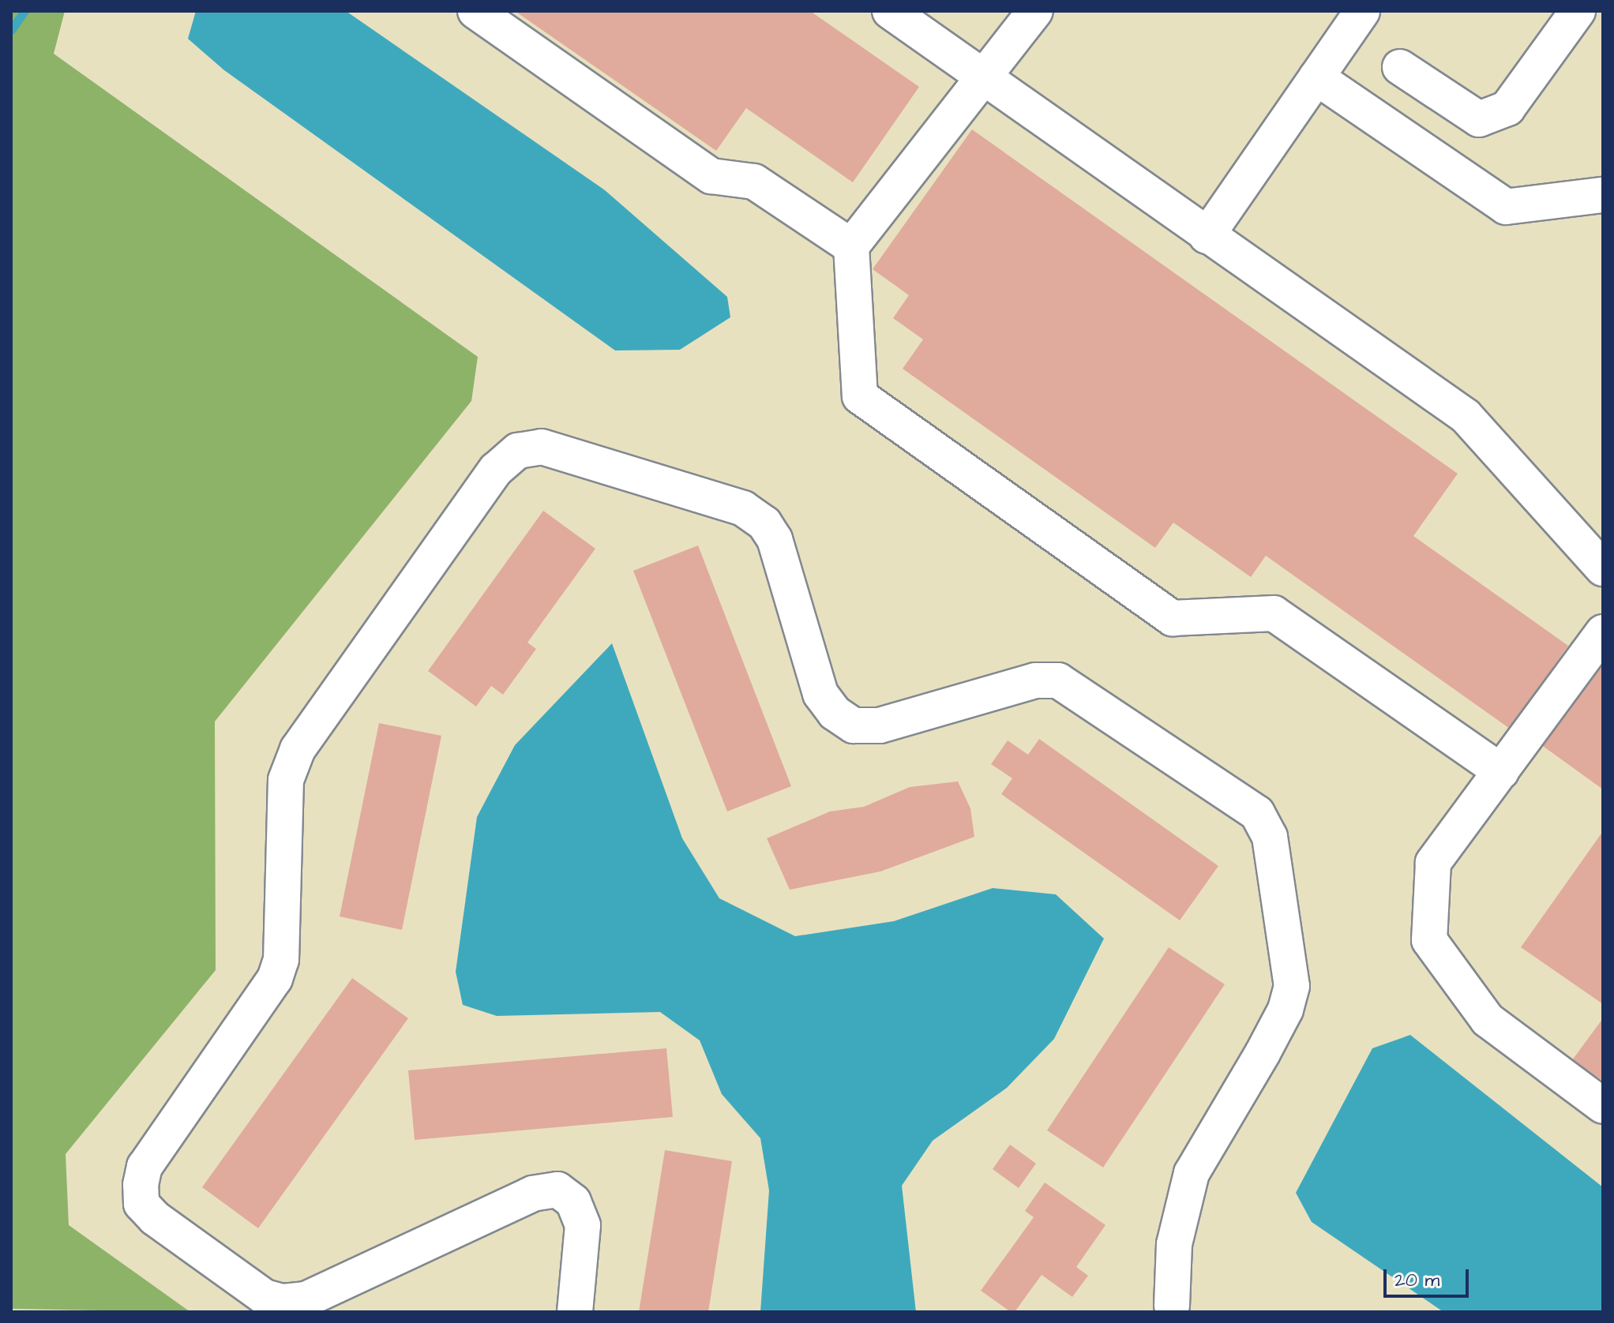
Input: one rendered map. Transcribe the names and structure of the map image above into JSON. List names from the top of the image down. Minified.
{"scale_bar":"20 m"}
